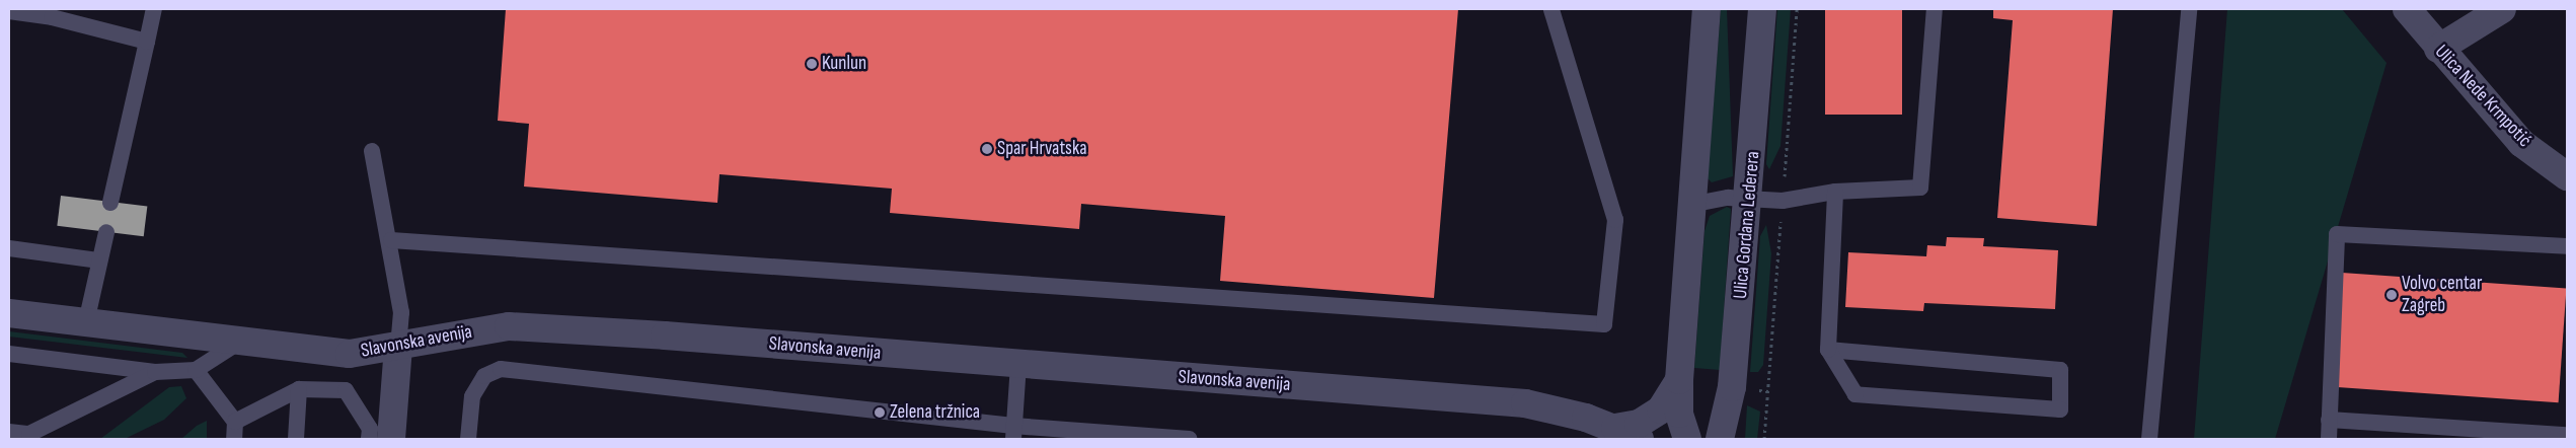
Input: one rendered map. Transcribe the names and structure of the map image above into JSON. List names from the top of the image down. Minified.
{"streets":{"street":["Ulica Nede Krmpotić","Ulica Gordana Lederera","Slavonska avenija"]},"places":["Kunlun","Spar Hrvatska","Volvo centar Zagreb","Zelena tržnica"]}
